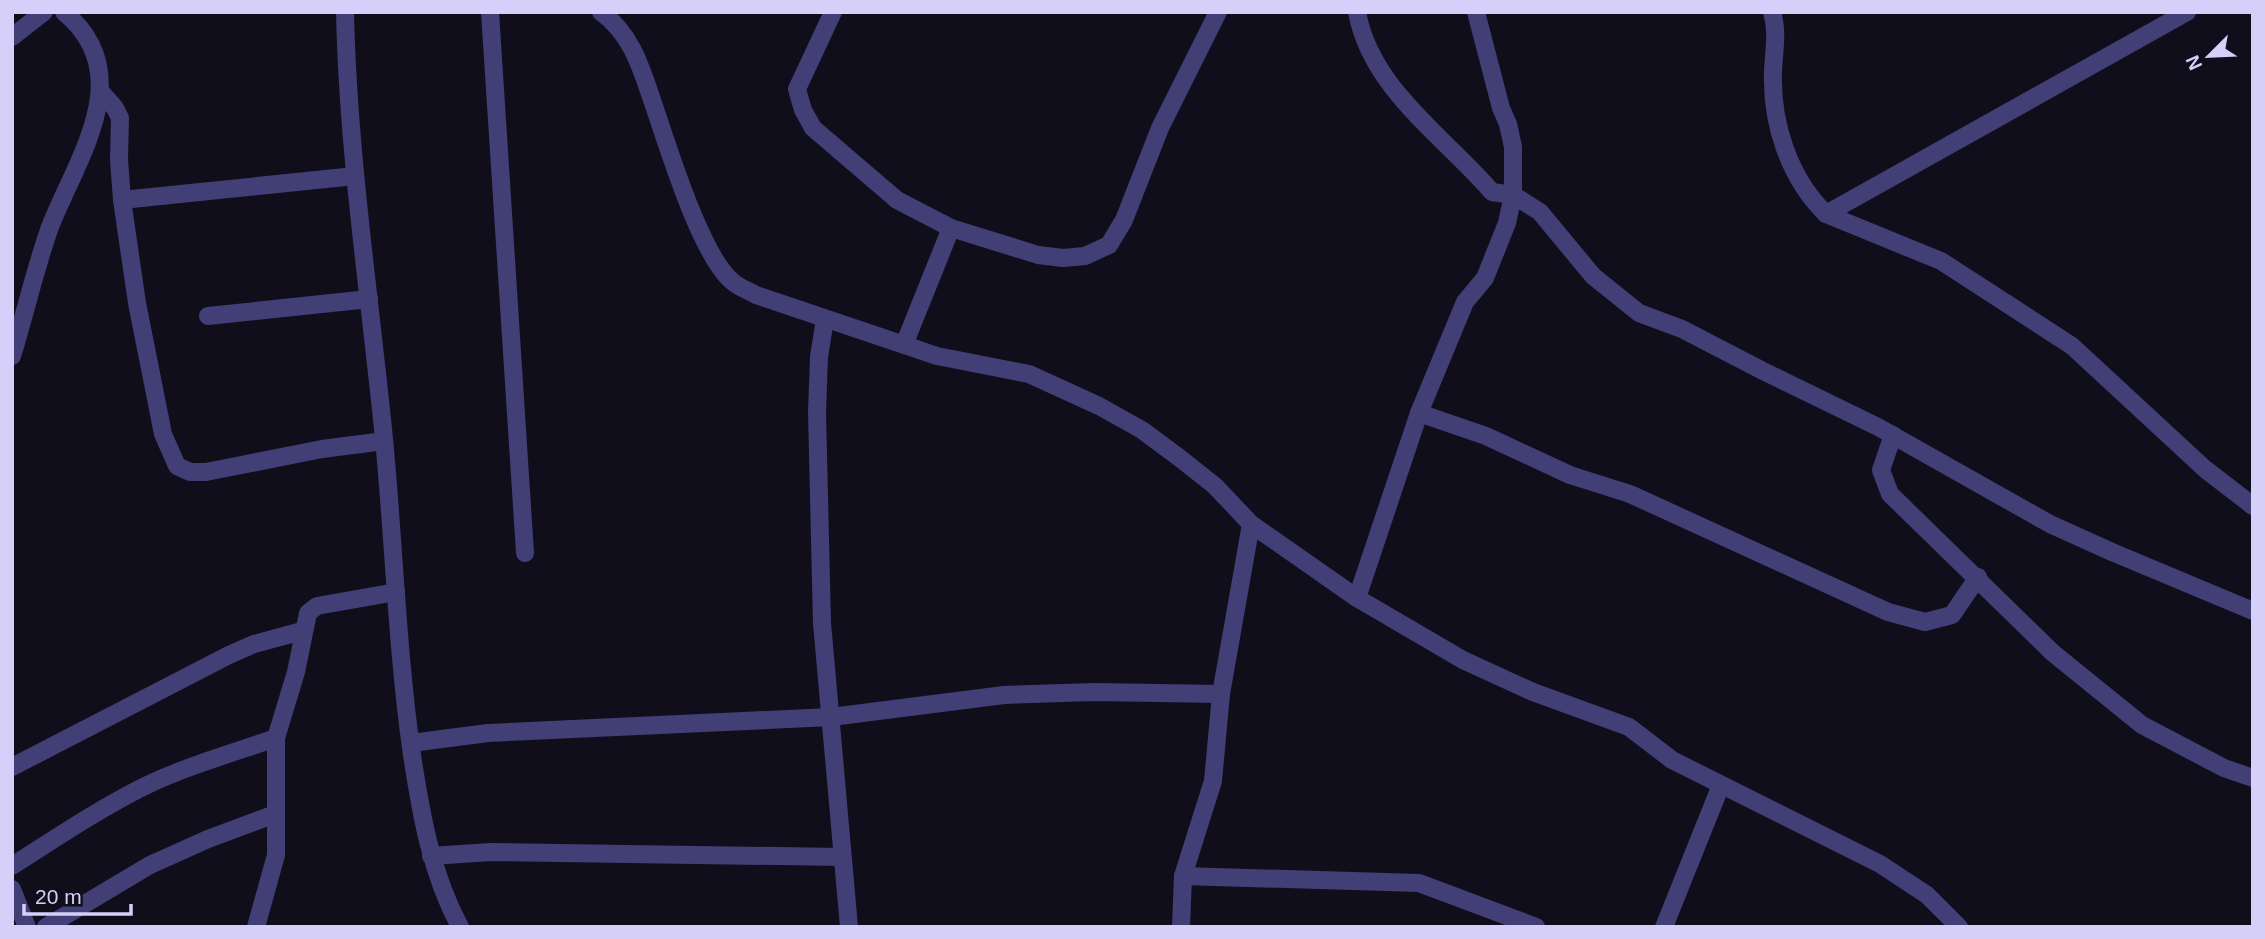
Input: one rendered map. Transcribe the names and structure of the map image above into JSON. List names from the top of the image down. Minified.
{"scale_bar":"20 m","north":"bottom left"}
